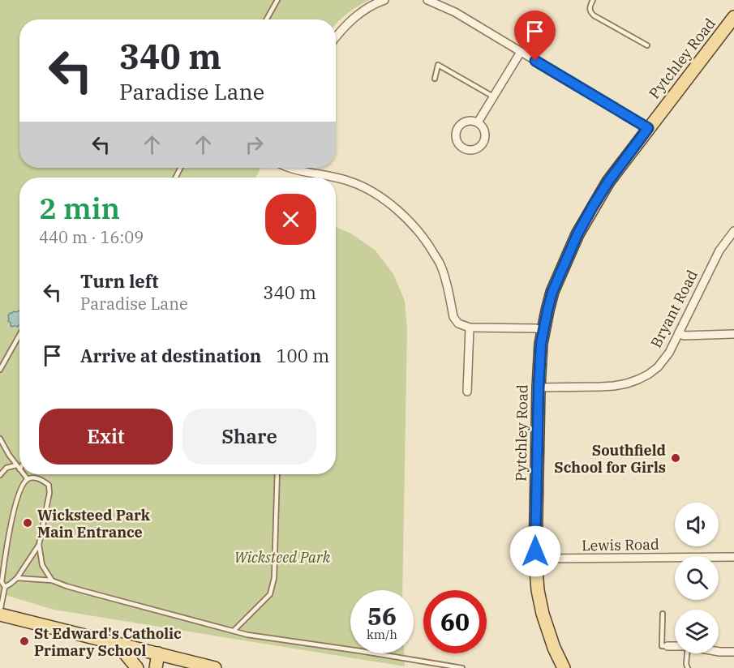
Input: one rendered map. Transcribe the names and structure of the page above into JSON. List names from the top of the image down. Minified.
{"streets":{"main road":["Pytchley Road"],"street":["Bryant Road","Lewis Road"]},"crossings":[["Pytchley Road","Bryant Road"],["Pytchley Road","Lewis Road"]],"parks":["Wicksteed Park"],"places":["Southfield School for Girls","Wicksteed Park Main Entrance","St Edward's Catholic Primary School"],"page":{"turn":["340 m","Paradise Lane"],"heading":["2 min","440 m · 16:09"],"list":[{"name":"Turn left","note":"Paradise Lane","value":"340 m"},{"name":"Arrive at destination","value":"100 m"}],"buttons":["Exit","Share"],"speed":"56 km/h","limit":"60"}}
